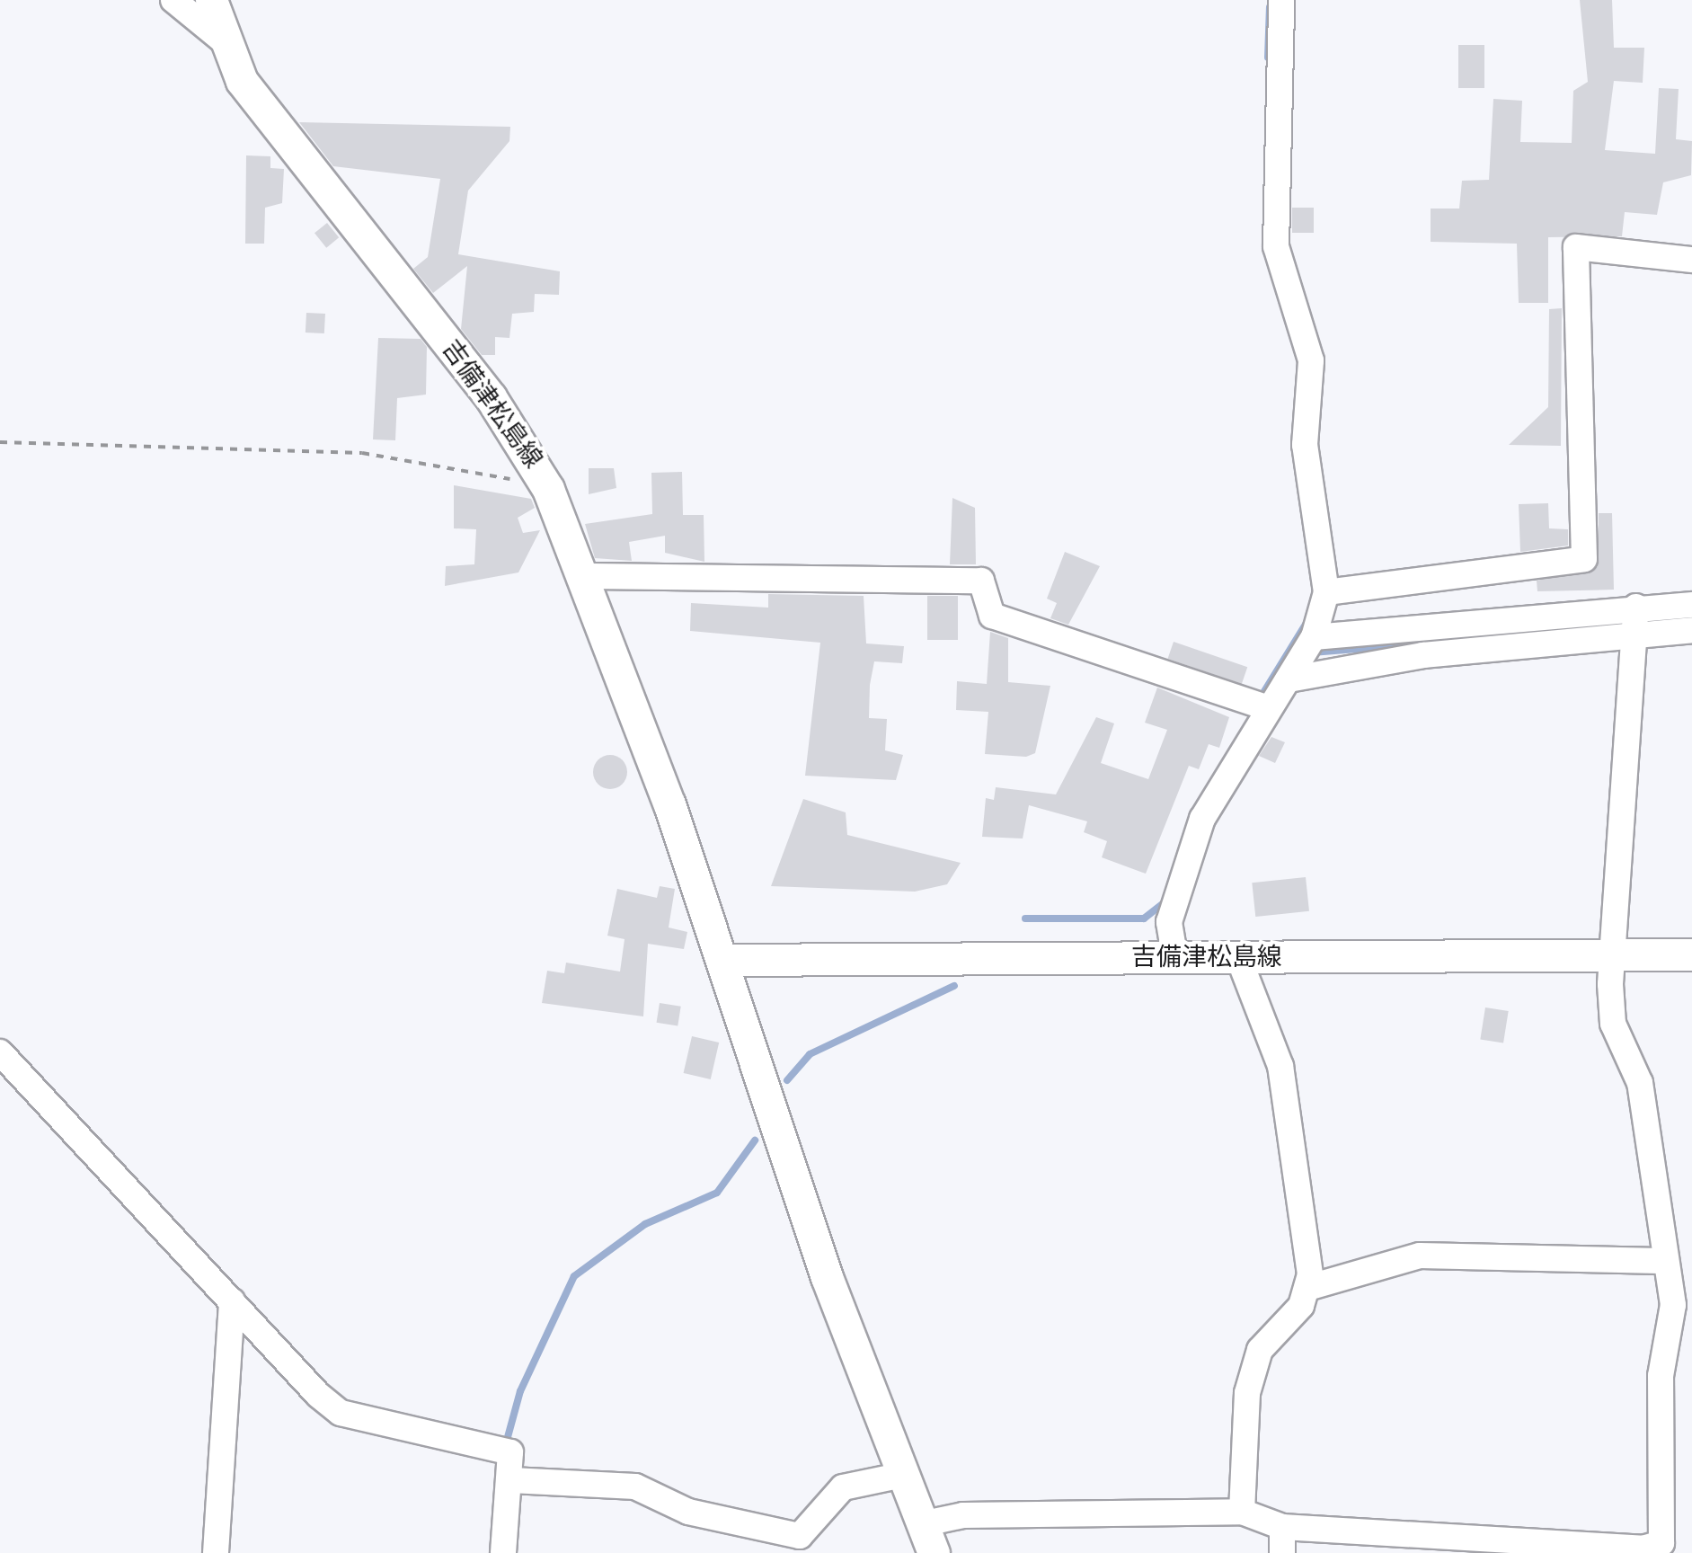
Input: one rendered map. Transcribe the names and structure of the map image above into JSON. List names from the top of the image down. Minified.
{"streets":{"main road":["吉備津松島線"]}}
